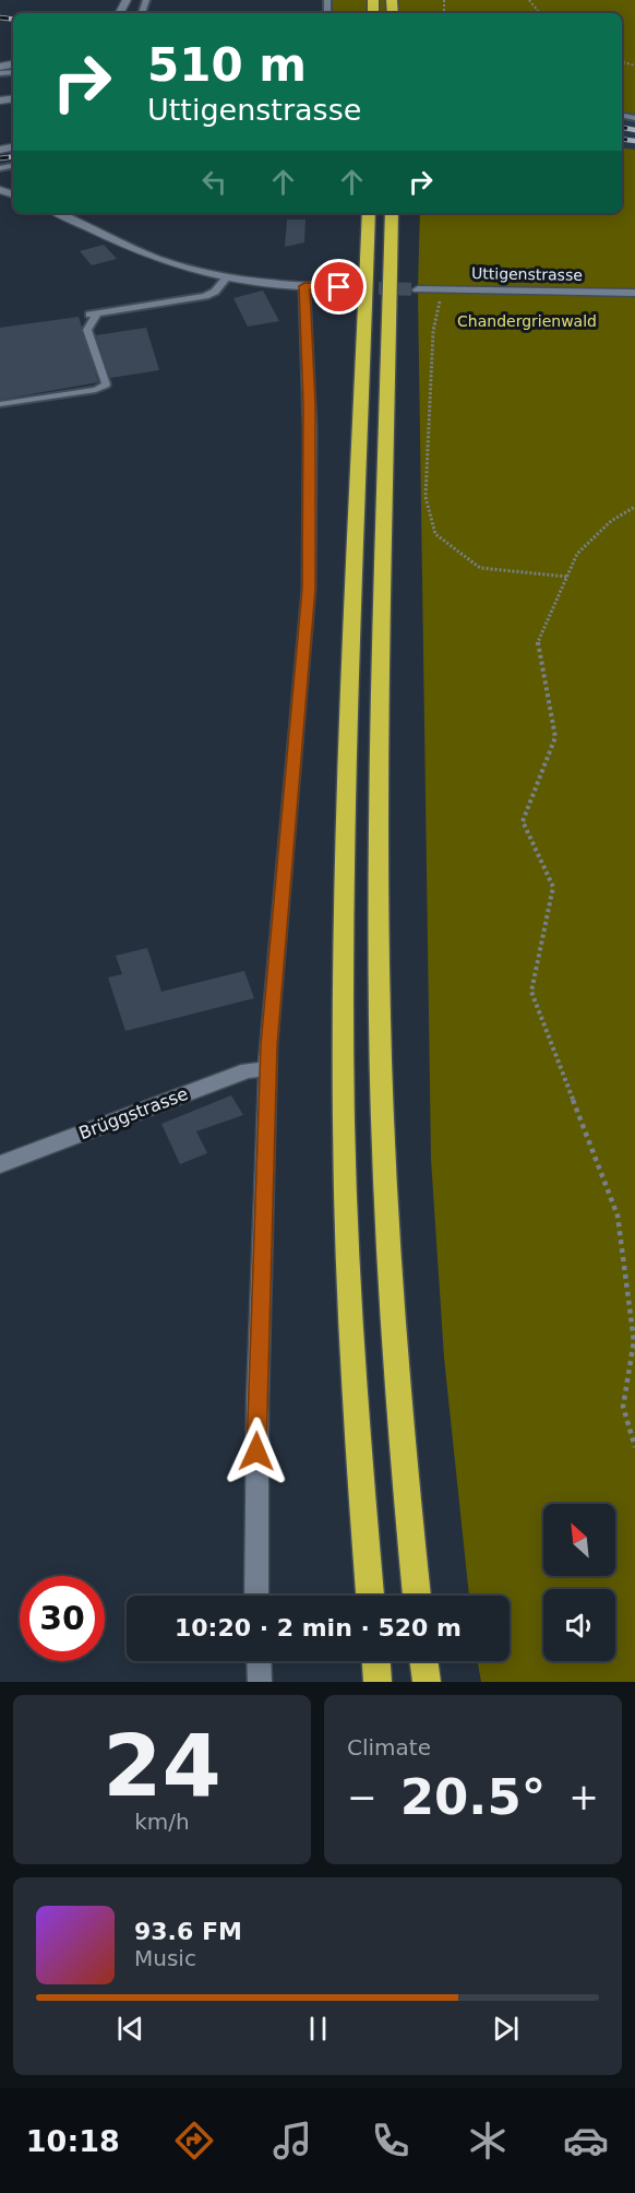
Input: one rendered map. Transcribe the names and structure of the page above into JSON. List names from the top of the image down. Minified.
{"streets":{"street":["Uttigenstrasse","Brüggstrasse"]},"parks":["Chandergrienwald"],"north":"top left","page":{"turn":["510 m","Uttigenstrasse"],"limit":"30","trip":"10:20 · 2 min · 520 m","tile":[["24","km/h"],"Climate"],"heat":["−","20.5°","+"],"song":["93.6 FM","Music"],"tabs":"10:18"}}
